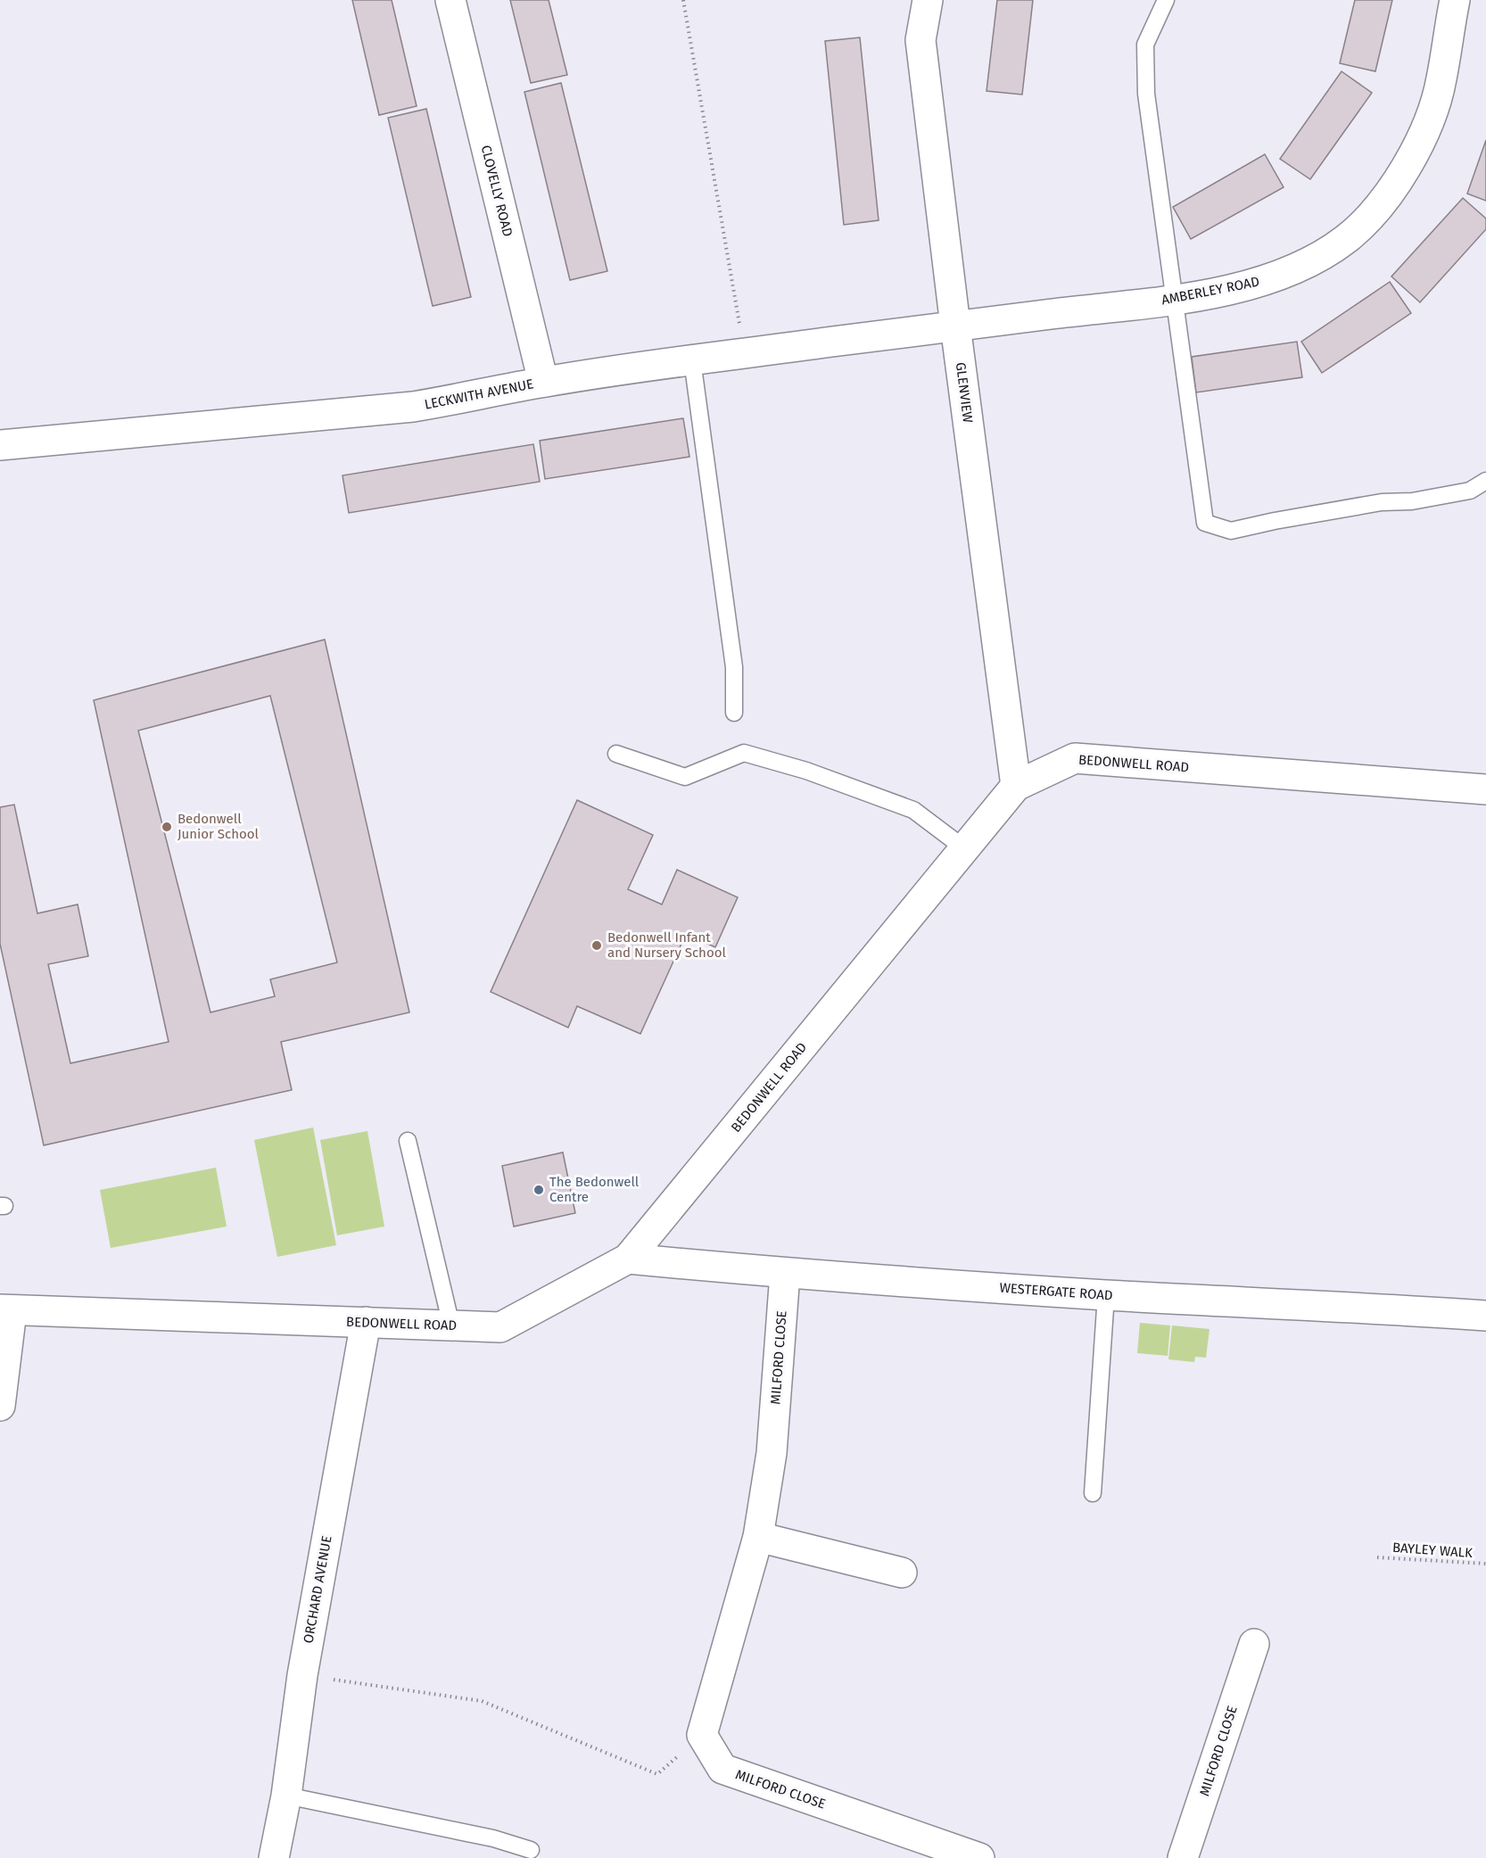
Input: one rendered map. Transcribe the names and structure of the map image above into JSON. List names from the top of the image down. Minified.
{"streets":{"street":["CLOVELLY ROAD","AMBERLEY ROAD","GLENVIEW","LECKWITH AVENUE","BEDONWELL ROAD","WESTERGATE ROAD","MILFORD CLOSE","ORCHARD AVENUE"],"path":["BAYLEY WALK"]},"crossings":[["CLOVELLY ROAD","LECKWITH AVENUE"],["AMBERLEY ROAD","GLENVIEW"],["AMBERLEY ROAD","LECKWITH AVENUE"],["GLENVIEW","LECKWITH AVENUE"],["GLENVIEW","BEDONWELL ROAD"],["BEDONWELL ROAD","WESTERGATE ROAD"],["BEDONWELL ROAD","ORCHARD AVENUE"],["WESTERGATE ROAD","MILFORD CLOSE"]],"places":["Bedonwell Junior School","Bedonwell Infant and Nursery School","The Bedonwell Centre"]}
